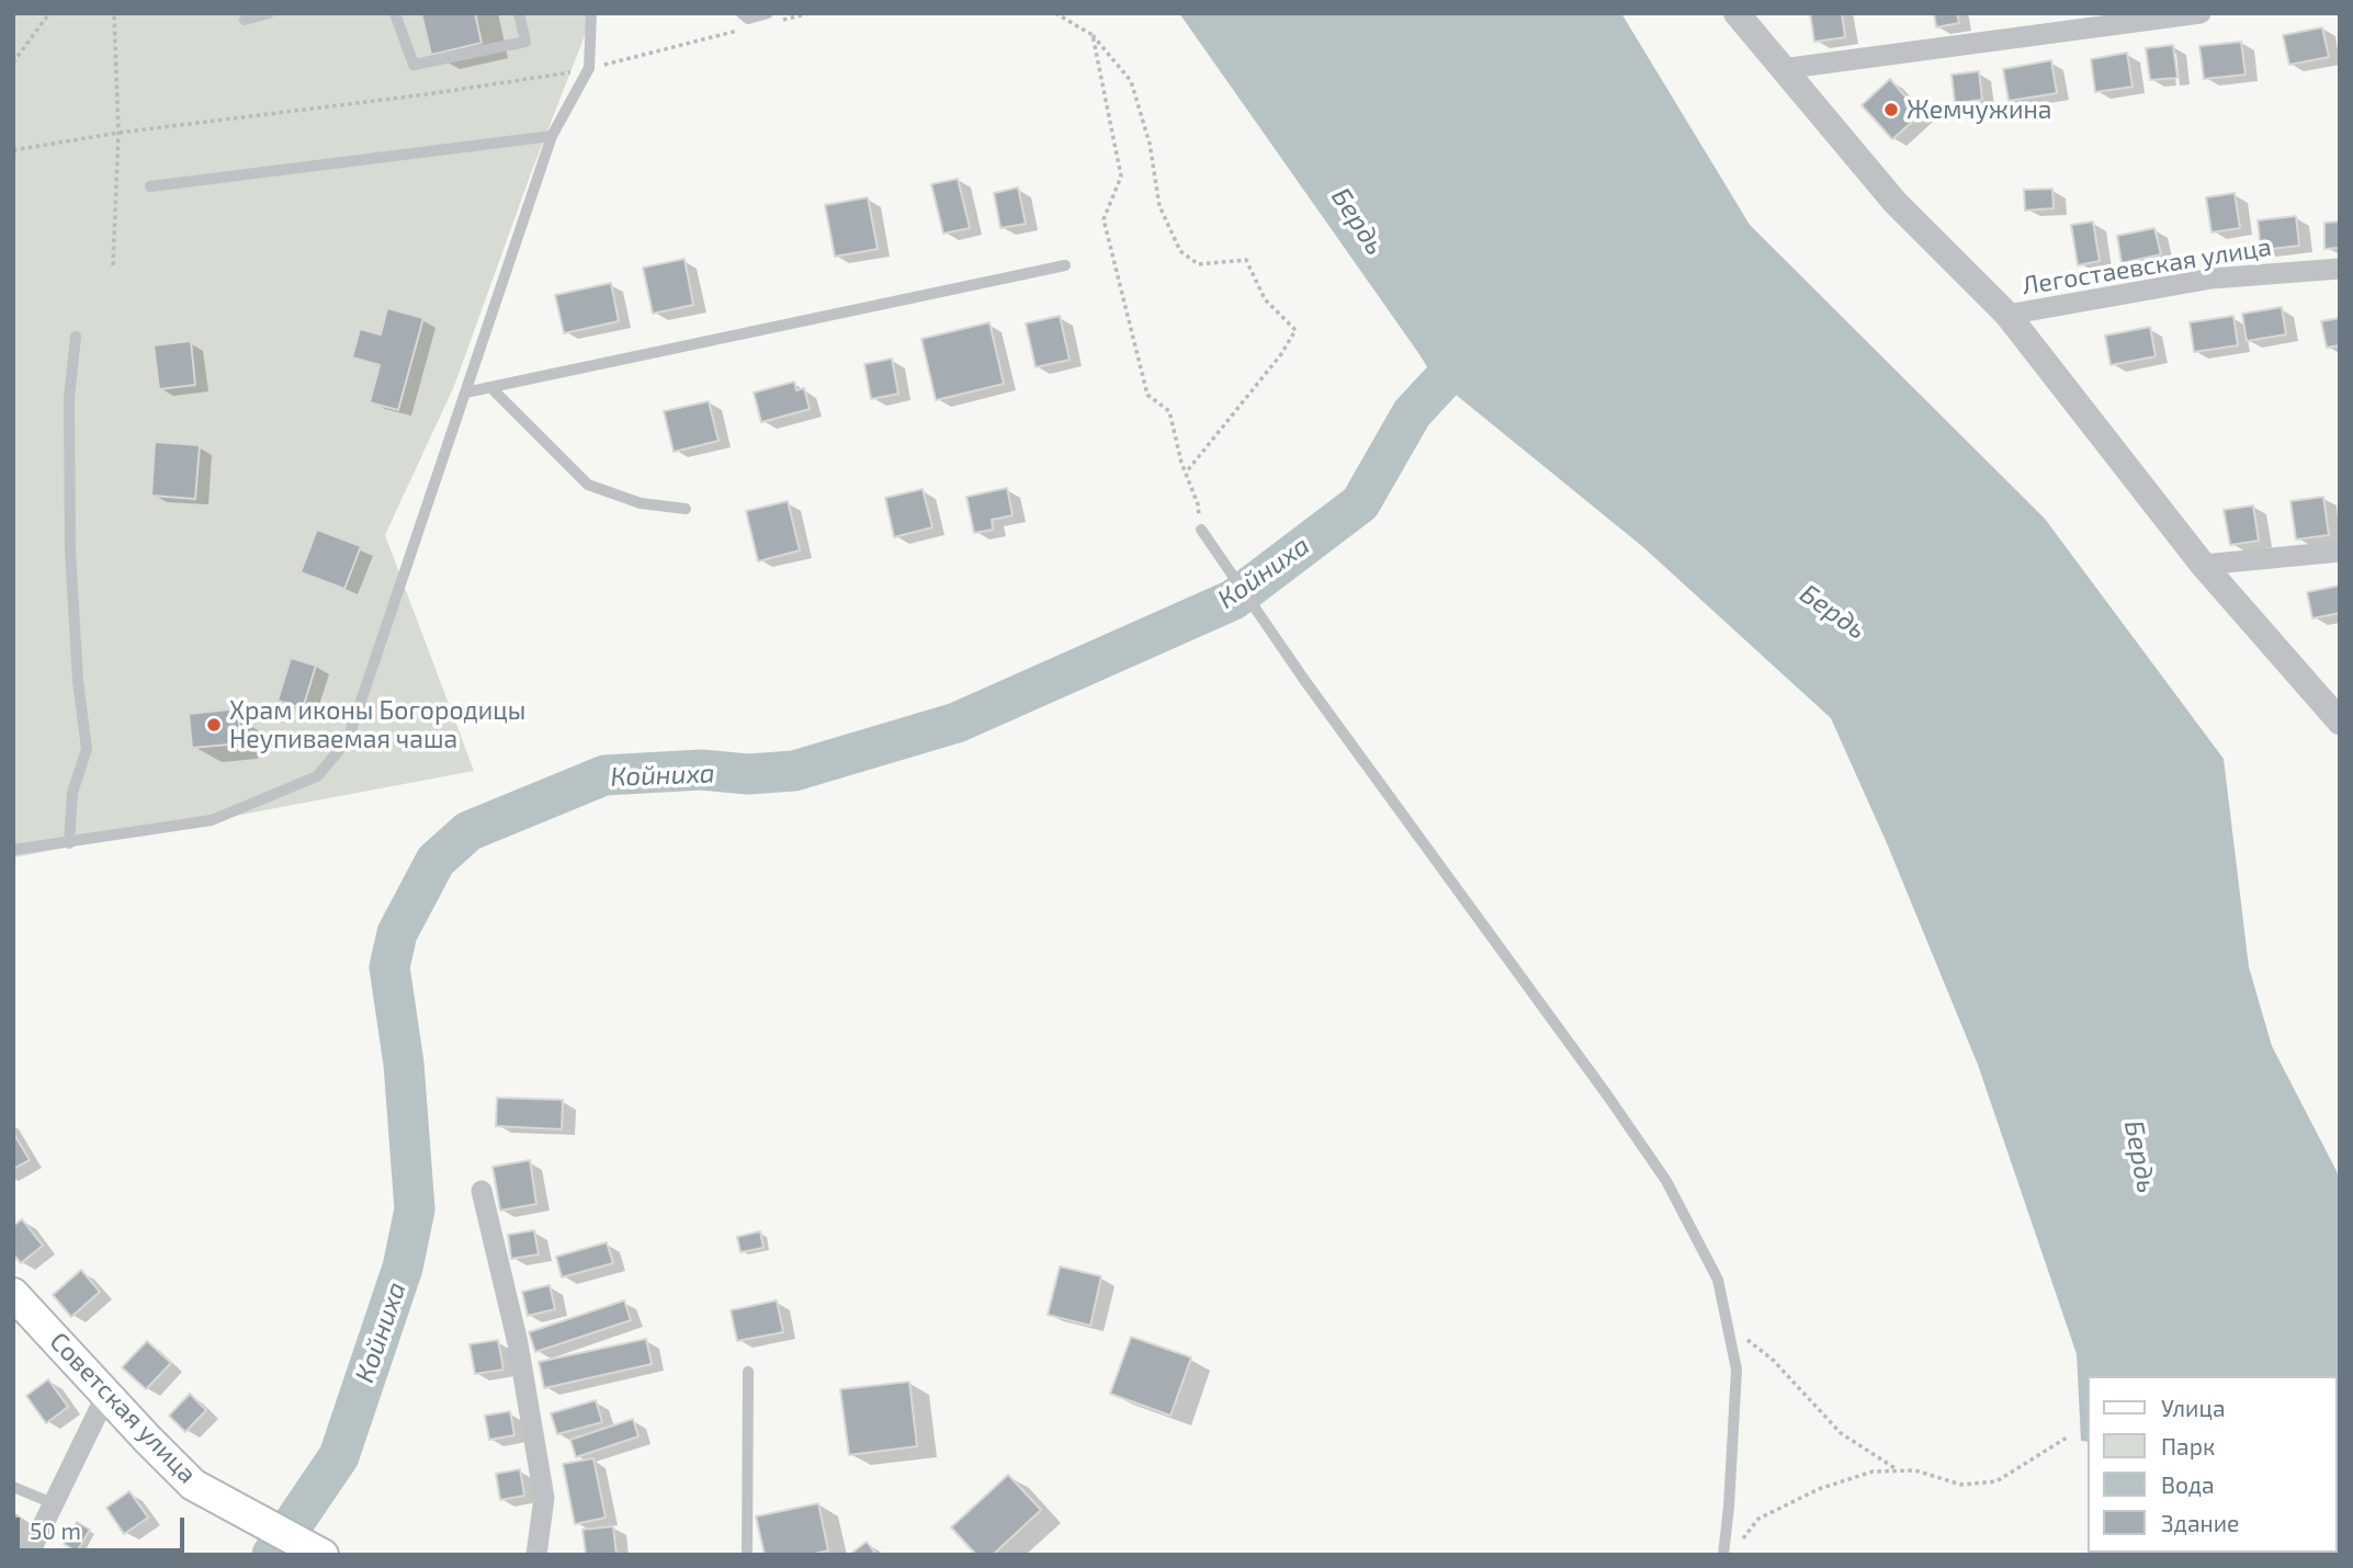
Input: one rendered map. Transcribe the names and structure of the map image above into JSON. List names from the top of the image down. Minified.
{"streets":{"main road":["Советская улица"],"street":["Легостаевская улица"]},"water":["Бердь","Койниха"],"places":["Жемчужина","Храм иконы Богородицы Неупиваемая чаша"],"legend":["Улица","Парк","Вода","Здание"],"scale_bar":"50 m"}
